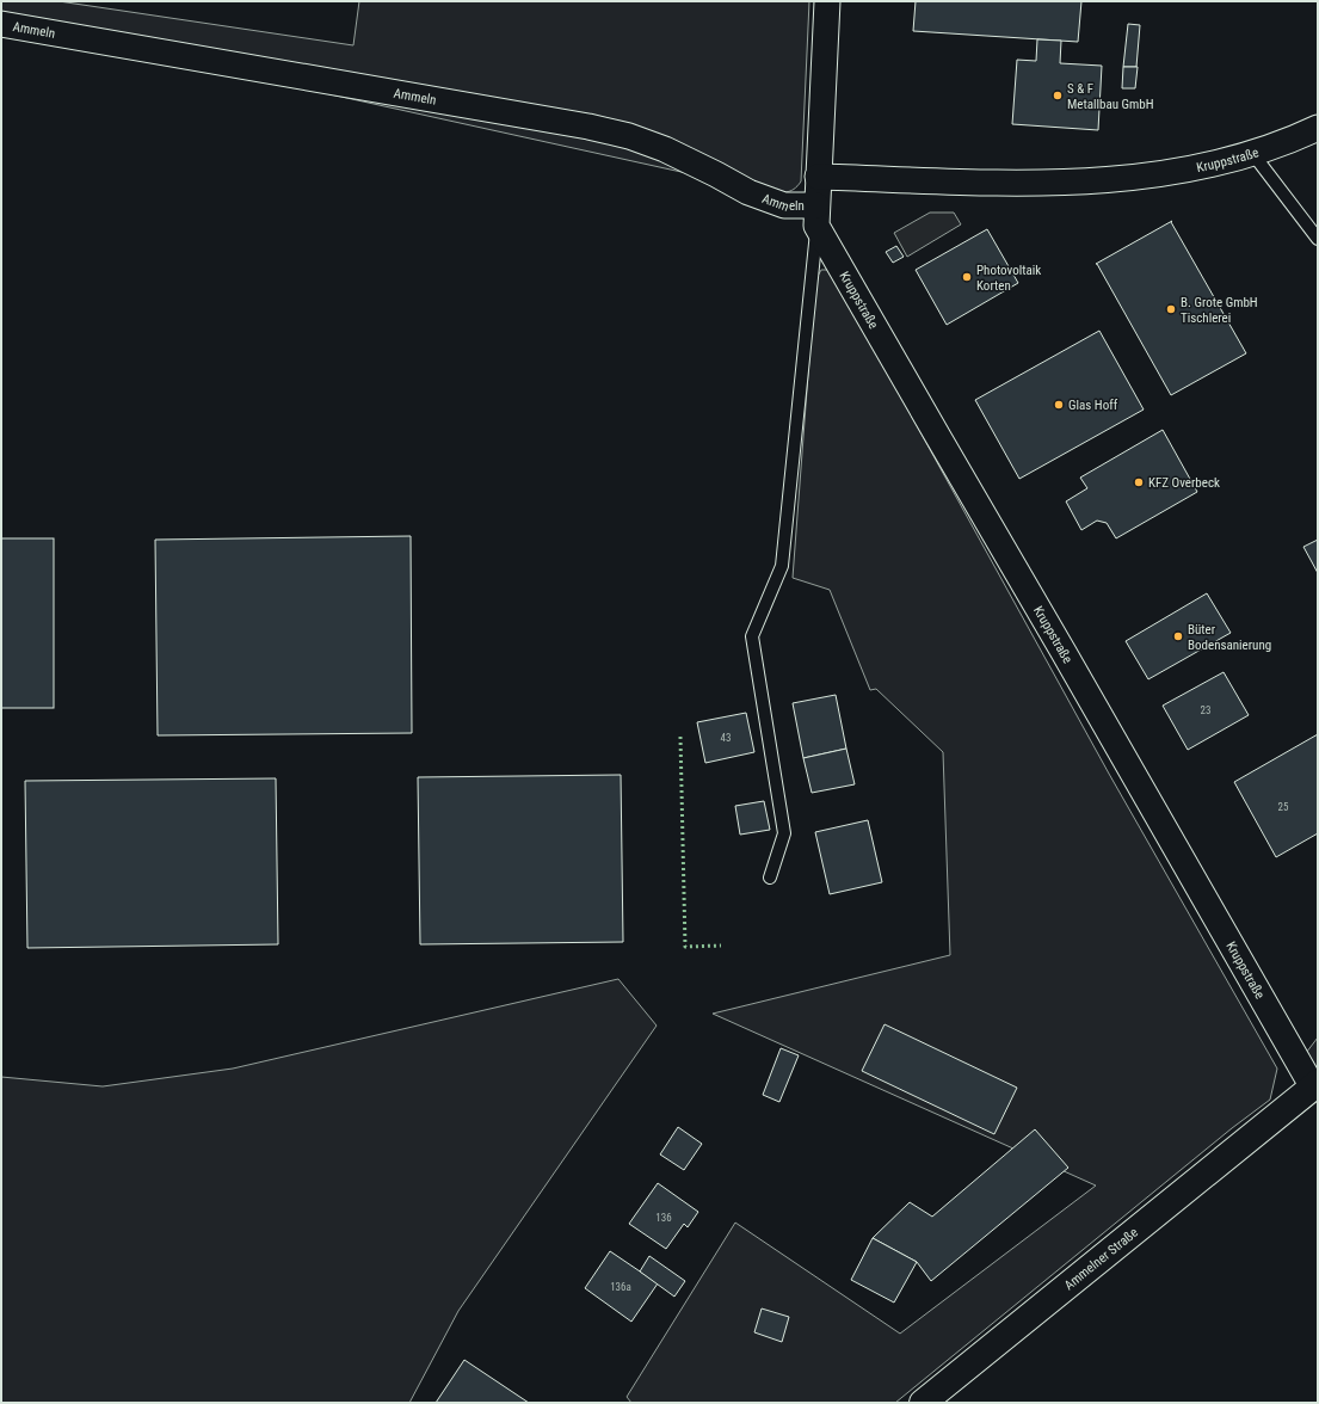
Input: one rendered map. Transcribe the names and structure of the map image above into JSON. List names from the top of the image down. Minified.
{"streets":{"street":["Ammeln","Kruppstraße","Ammelner Straße"]},"crossings":[["Ammeln","Kruppstraße"],["Kruppstraße","Ammelner Straße"]],"places":["S & F Metallbau GmbH","Photovoltaik Korten","B. Grote GmbH Tischlerei","Glas Hoff","KFZ Overbeck","Büter Bodensanierung"],"house_numbers":["23","43","25","136","136a"]}
